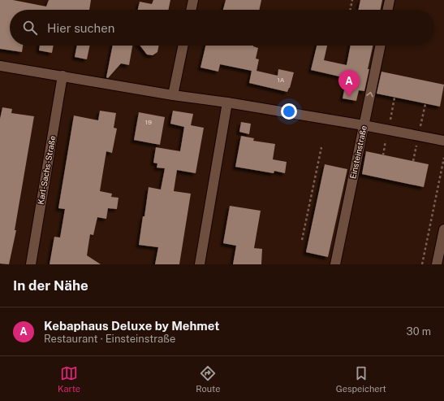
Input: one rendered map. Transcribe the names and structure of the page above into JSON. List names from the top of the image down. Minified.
{"streets":{"street":["Einsteinstraße","Karl-Sachs-Straße"]},"one_way":["Einsteinstraße"],"house_numbers":["1A","19"],"page":{"search":"Hier suchen","pins":"A","heading":"In der Nähe","list":[{"mark":"A","name":"Kebaphaus Deluxe by Mehmet","note":"Restaurant · Einsteinstraße","value":"30 m"}],"nav":["Karte","Route","Gespeichert"]}}
